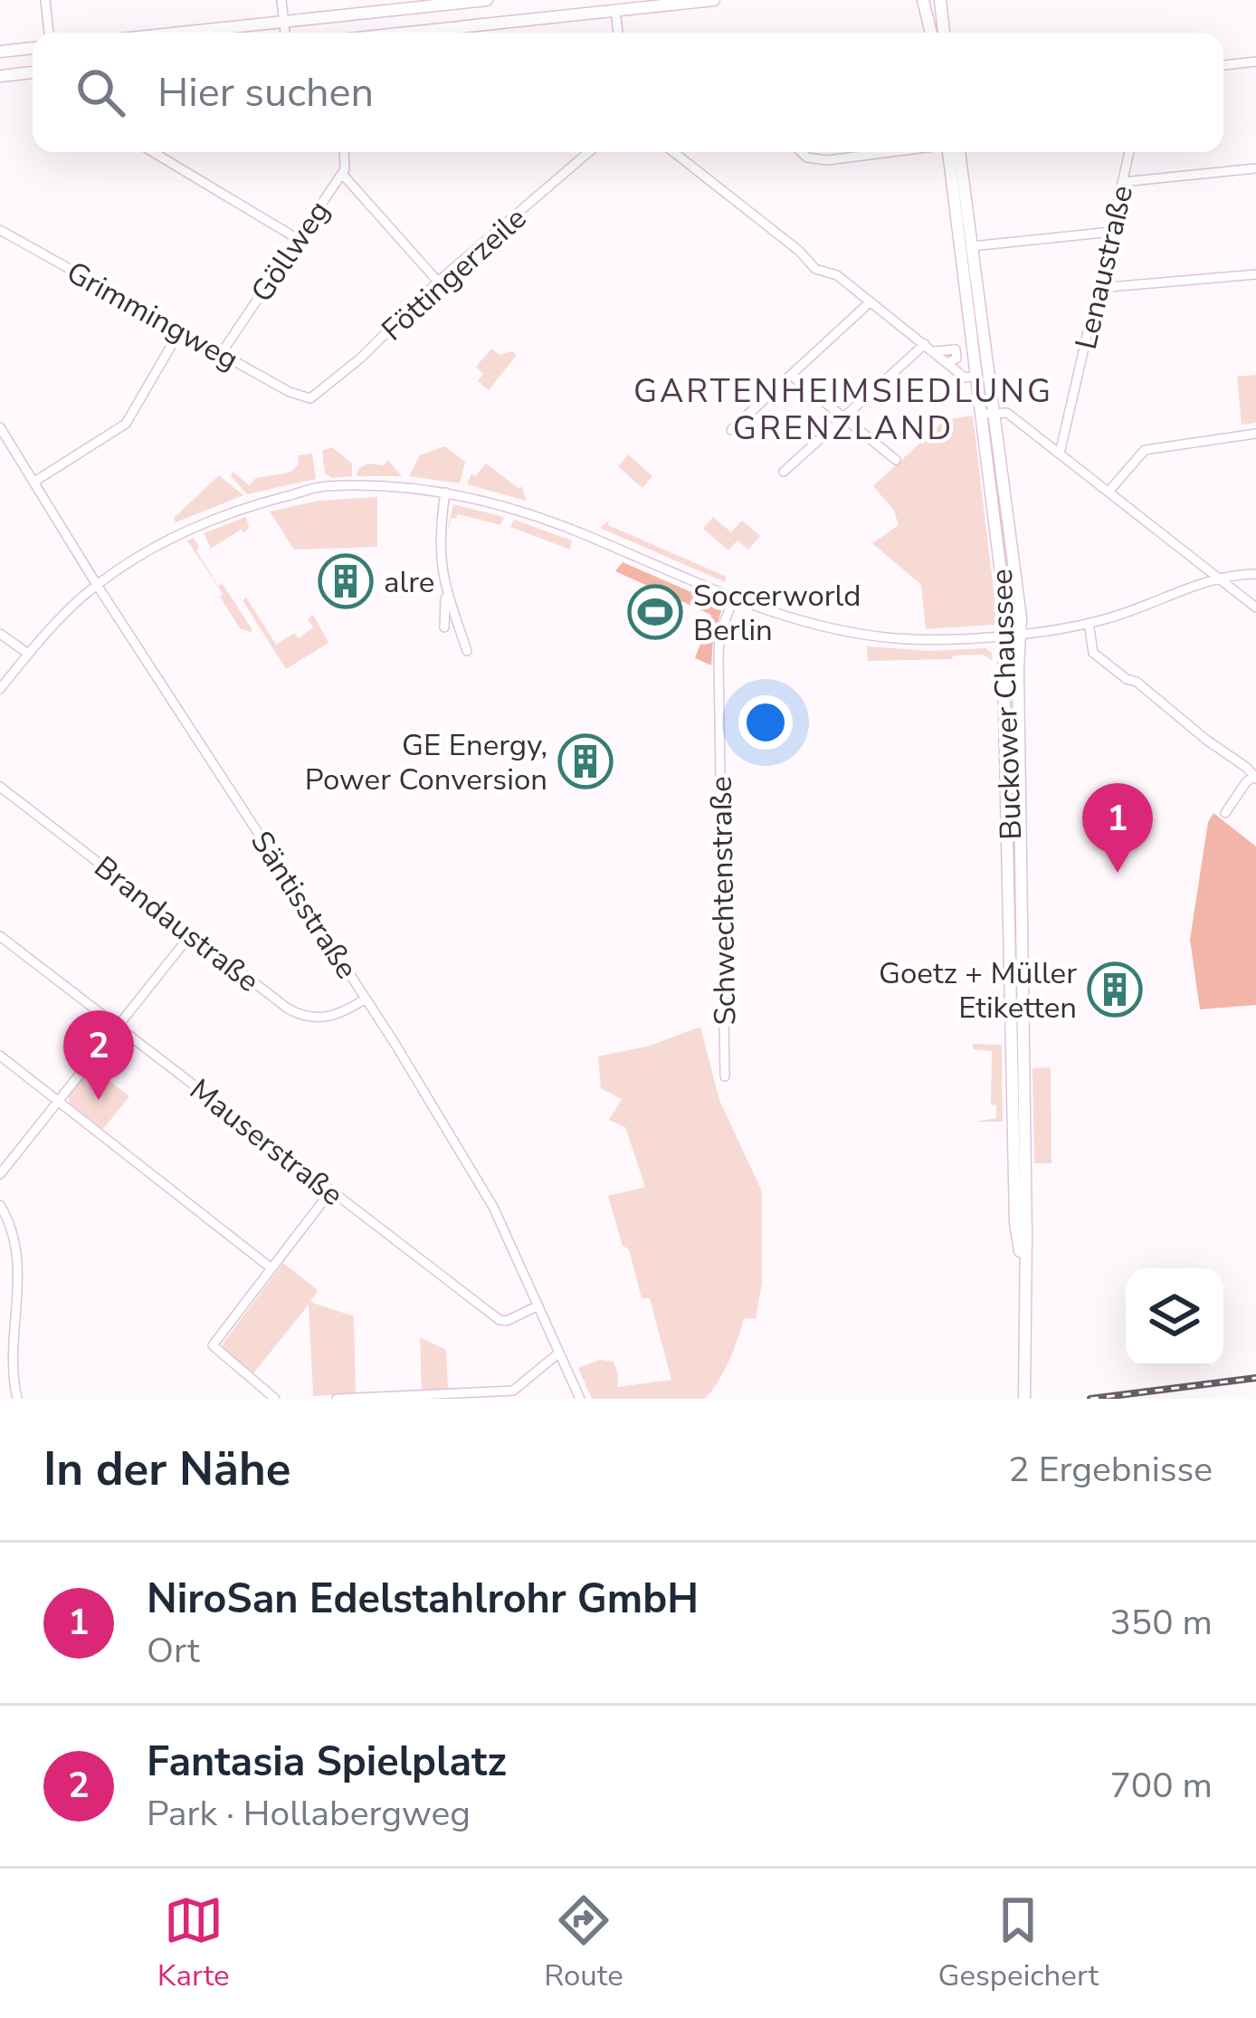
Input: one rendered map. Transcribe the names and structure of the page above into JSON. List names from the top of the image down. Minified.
{"streets":{"main road":["Buckower Chaussee"],"street":["Göllweg","Lenaustraße","Föttingerzeile","Grimmingweg","Schwechtenstraße","Säntisstraße","Brandaustraße","Mauserstraße"]},"crossings":[["Göllweg","Grimmingweg"],["Föttingerzeile","Grimmingweg"],["Säntisstraße","Brandaustraße"],["Säntisstraße","Mauserstraße"]],"districts":["GARTENHEIMSIEDLUNG GRENZLAND"],"places":{"building":["alre","GE Energy, Power Conversion","Goetz + Müller Etiketten"],"sports":["Soccerworld Berlin"]},"page":{"search":"Hier suchen","pins":["1","2"],"heading":["In der Nähe","2 Ergebnisse"],"list":[{"mark":"1","name":"NiroSan Edelstahlrohr GmbH","note":"Ort","value":"350 m"},{"mark":"2","name":"Fantasia Spielplatz","note":"Park · Hollabergweg","value":"700 m"}],"nav":["Karte","Route","Gespeichert"]}}
